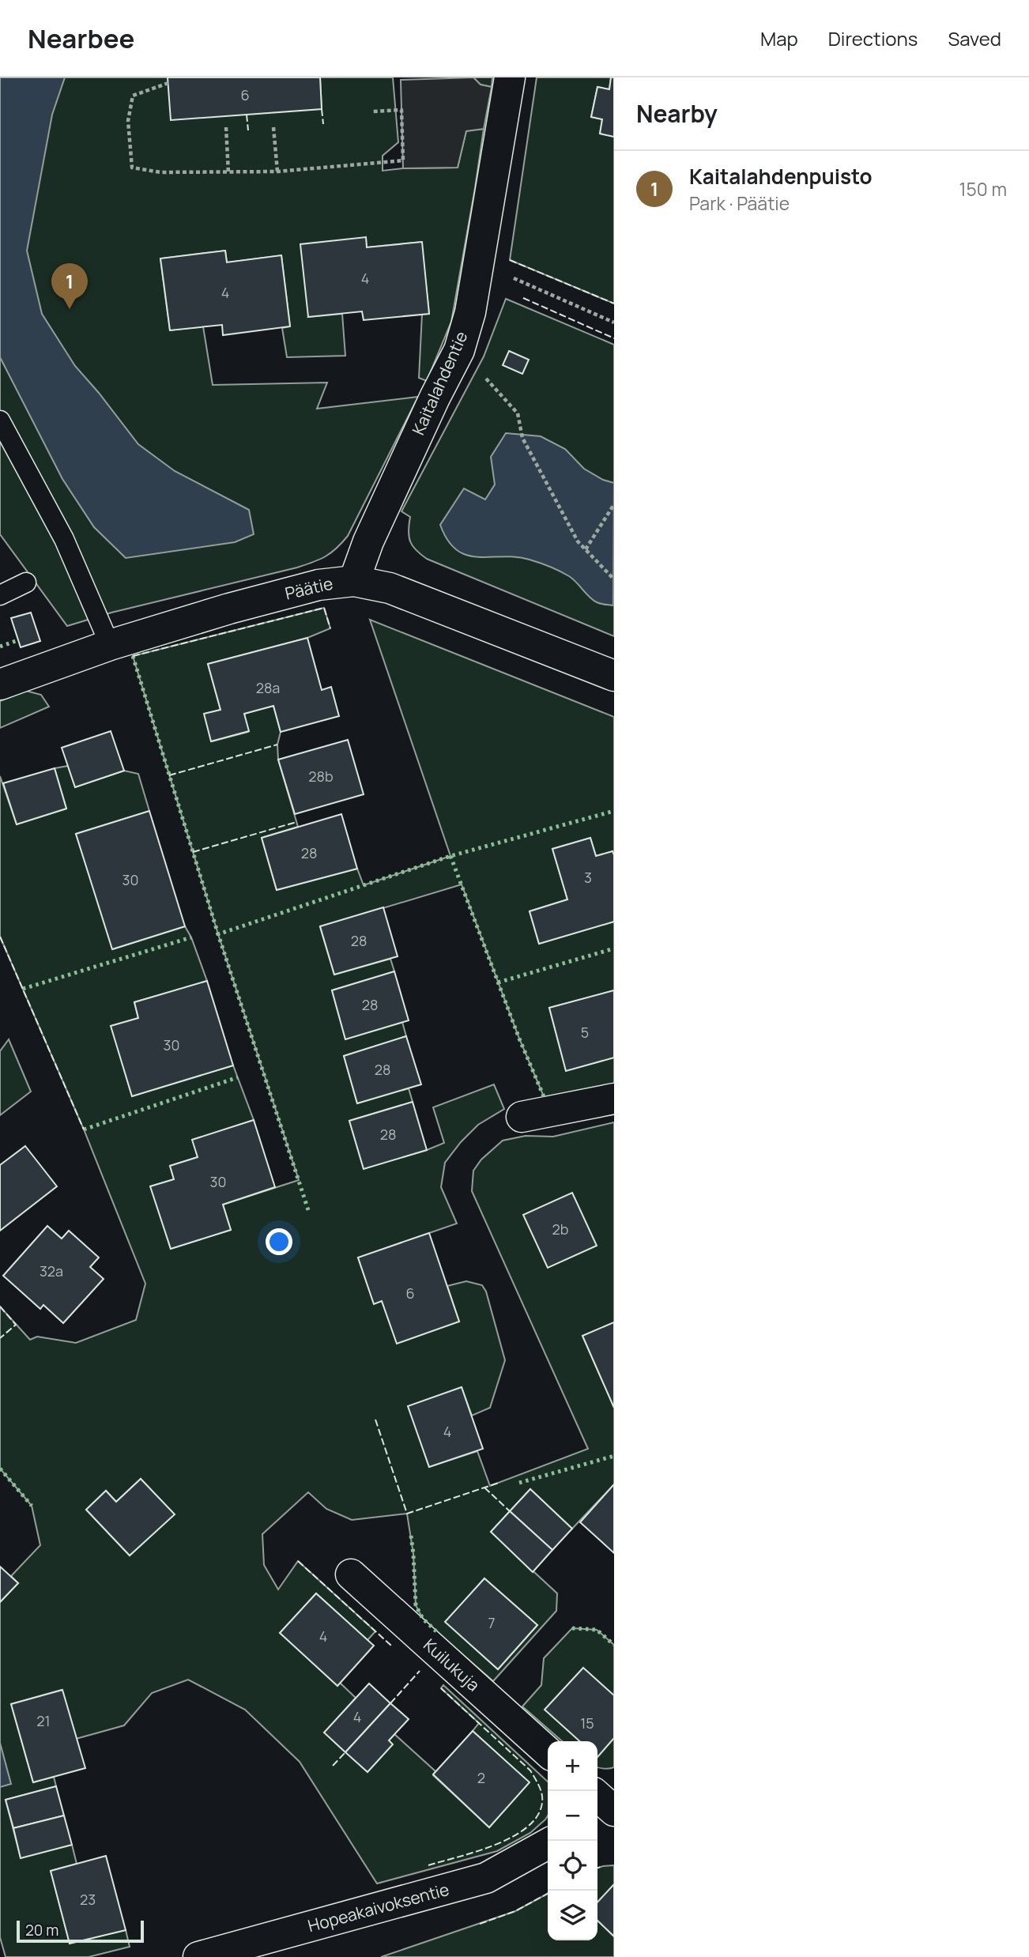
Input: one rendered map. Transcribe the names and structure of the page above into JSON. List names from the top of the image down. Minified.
{"streets":{"street":["Kaitalahdentie","Päätie","Kuilukuja","Hopeakaivoksentie"]},"crossings":[["Kaitalahdentie","Päätie"]],"house_numbers":["6","4","4","28a","28b","28","3","30","28","28","5","30","28","28","30","2b","32a","6","4","7","4","4","21","15","2","23"],"scale_bar":"20 m","page":{"header":"Nearbee","nav":["Map","Directions","Saved"],"heading":"Nearby","list":[{"mark":"1","name":"Kaitalahdenpuisto","note":"Park · Päätie","value":"150 m"}],"pins":"1","map_buttons":["+","−"],"scale":"20 m"}}
